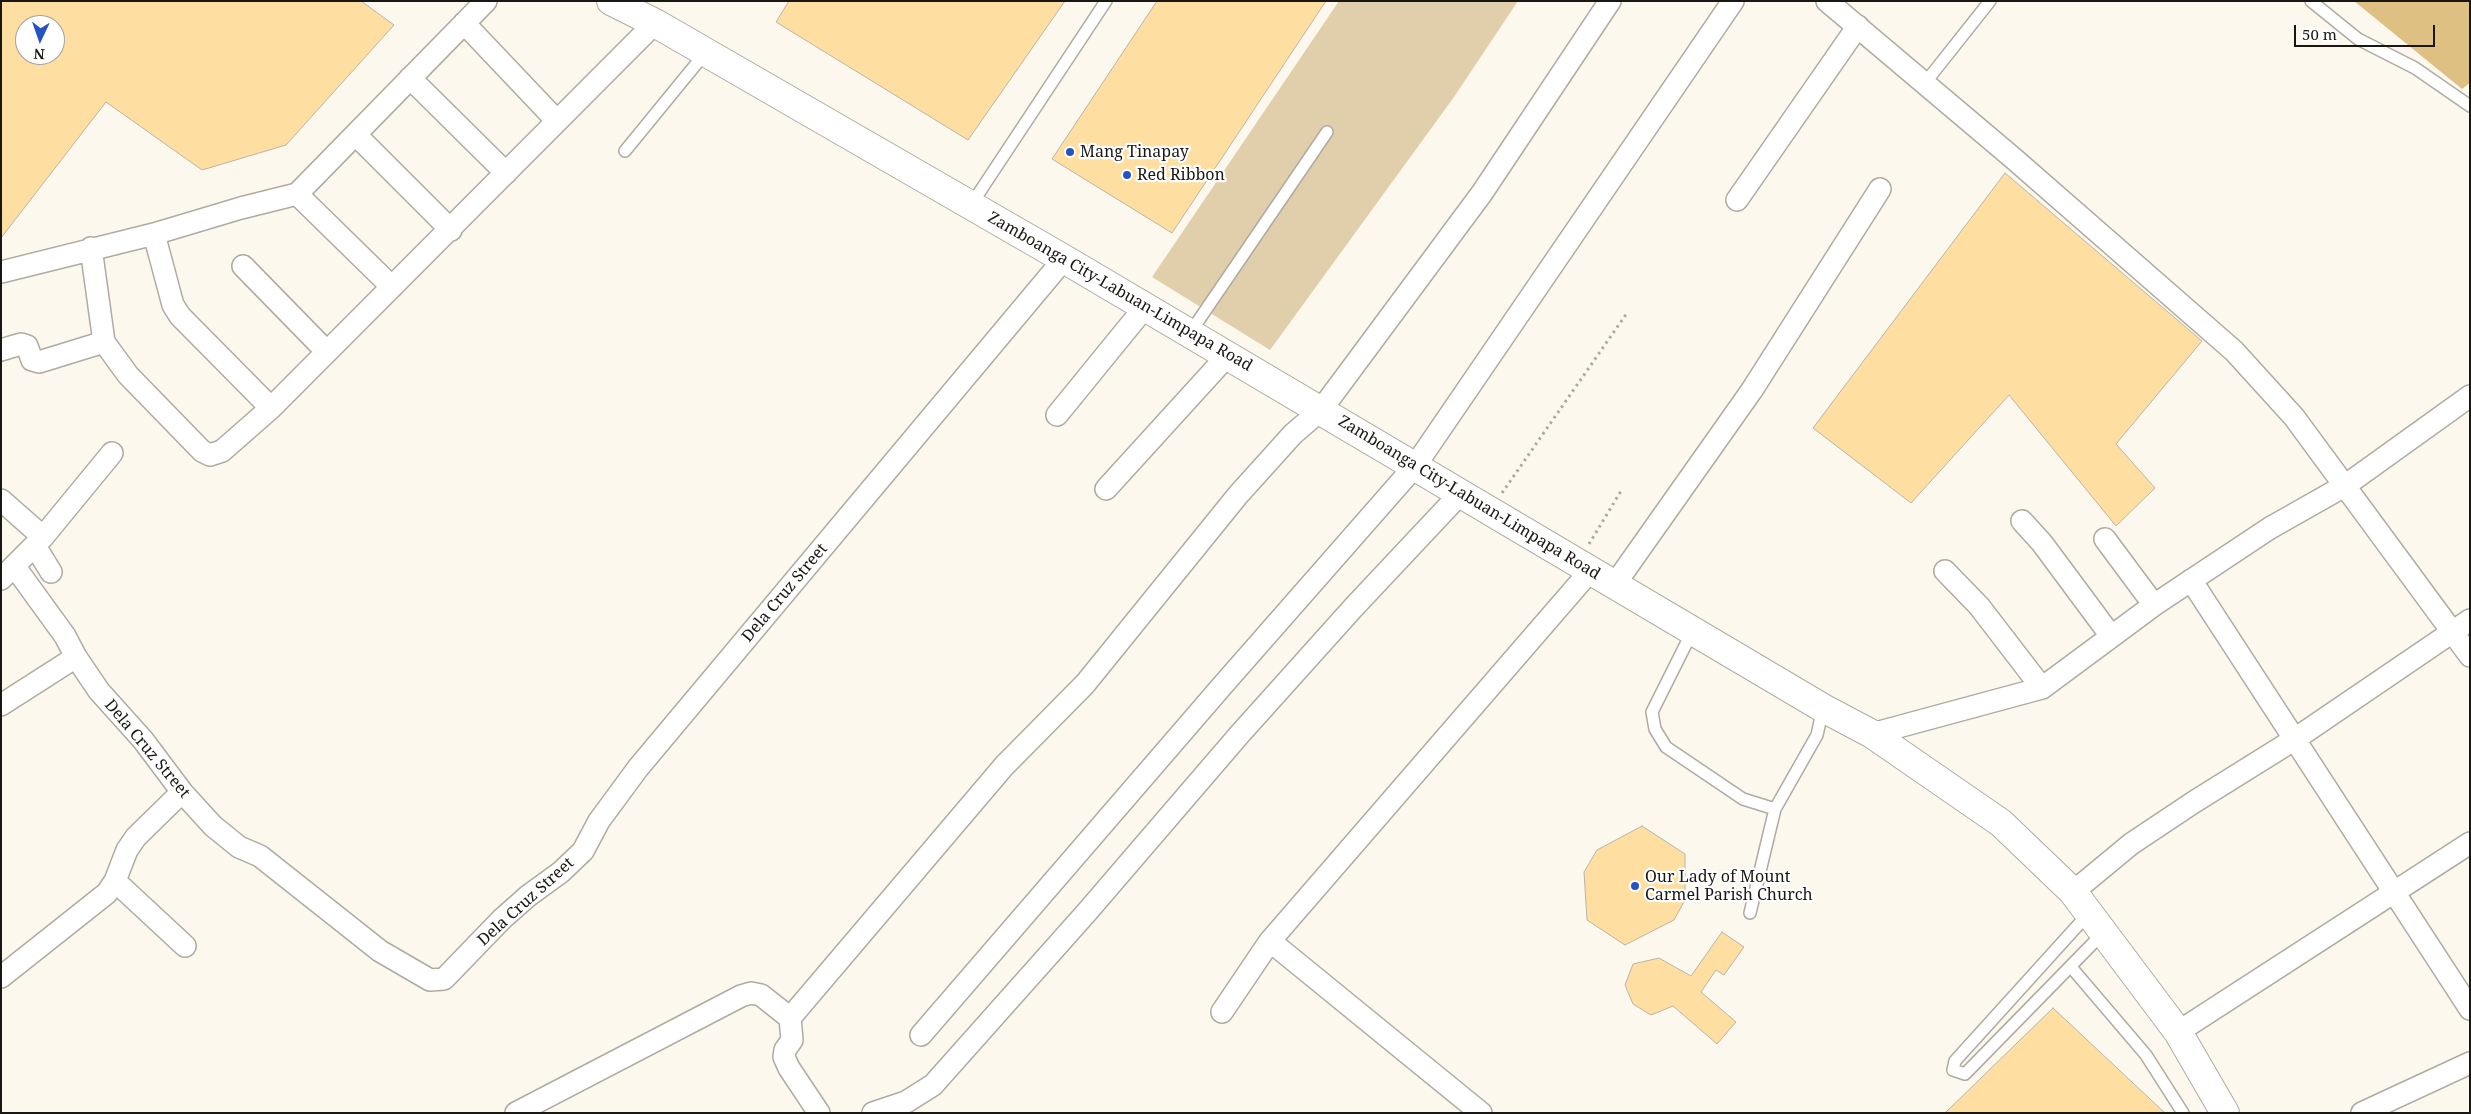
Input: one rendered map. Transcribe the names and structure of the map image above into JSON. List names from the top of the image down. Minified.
{"streets":{"main road":["Zamboanga City-Labuan-Limpapa Road"],"street":["Dela Cruz Street"]},"crossings":[["Zamboanga City-Labuan-Limpapa Road","Dela Cruz Street"]],"places":["Mang Tinapay","Red Ribbon","Our Lady of Mount Carmel Parish Church"],"scale_bar":"50 m","north":"bottom"}
